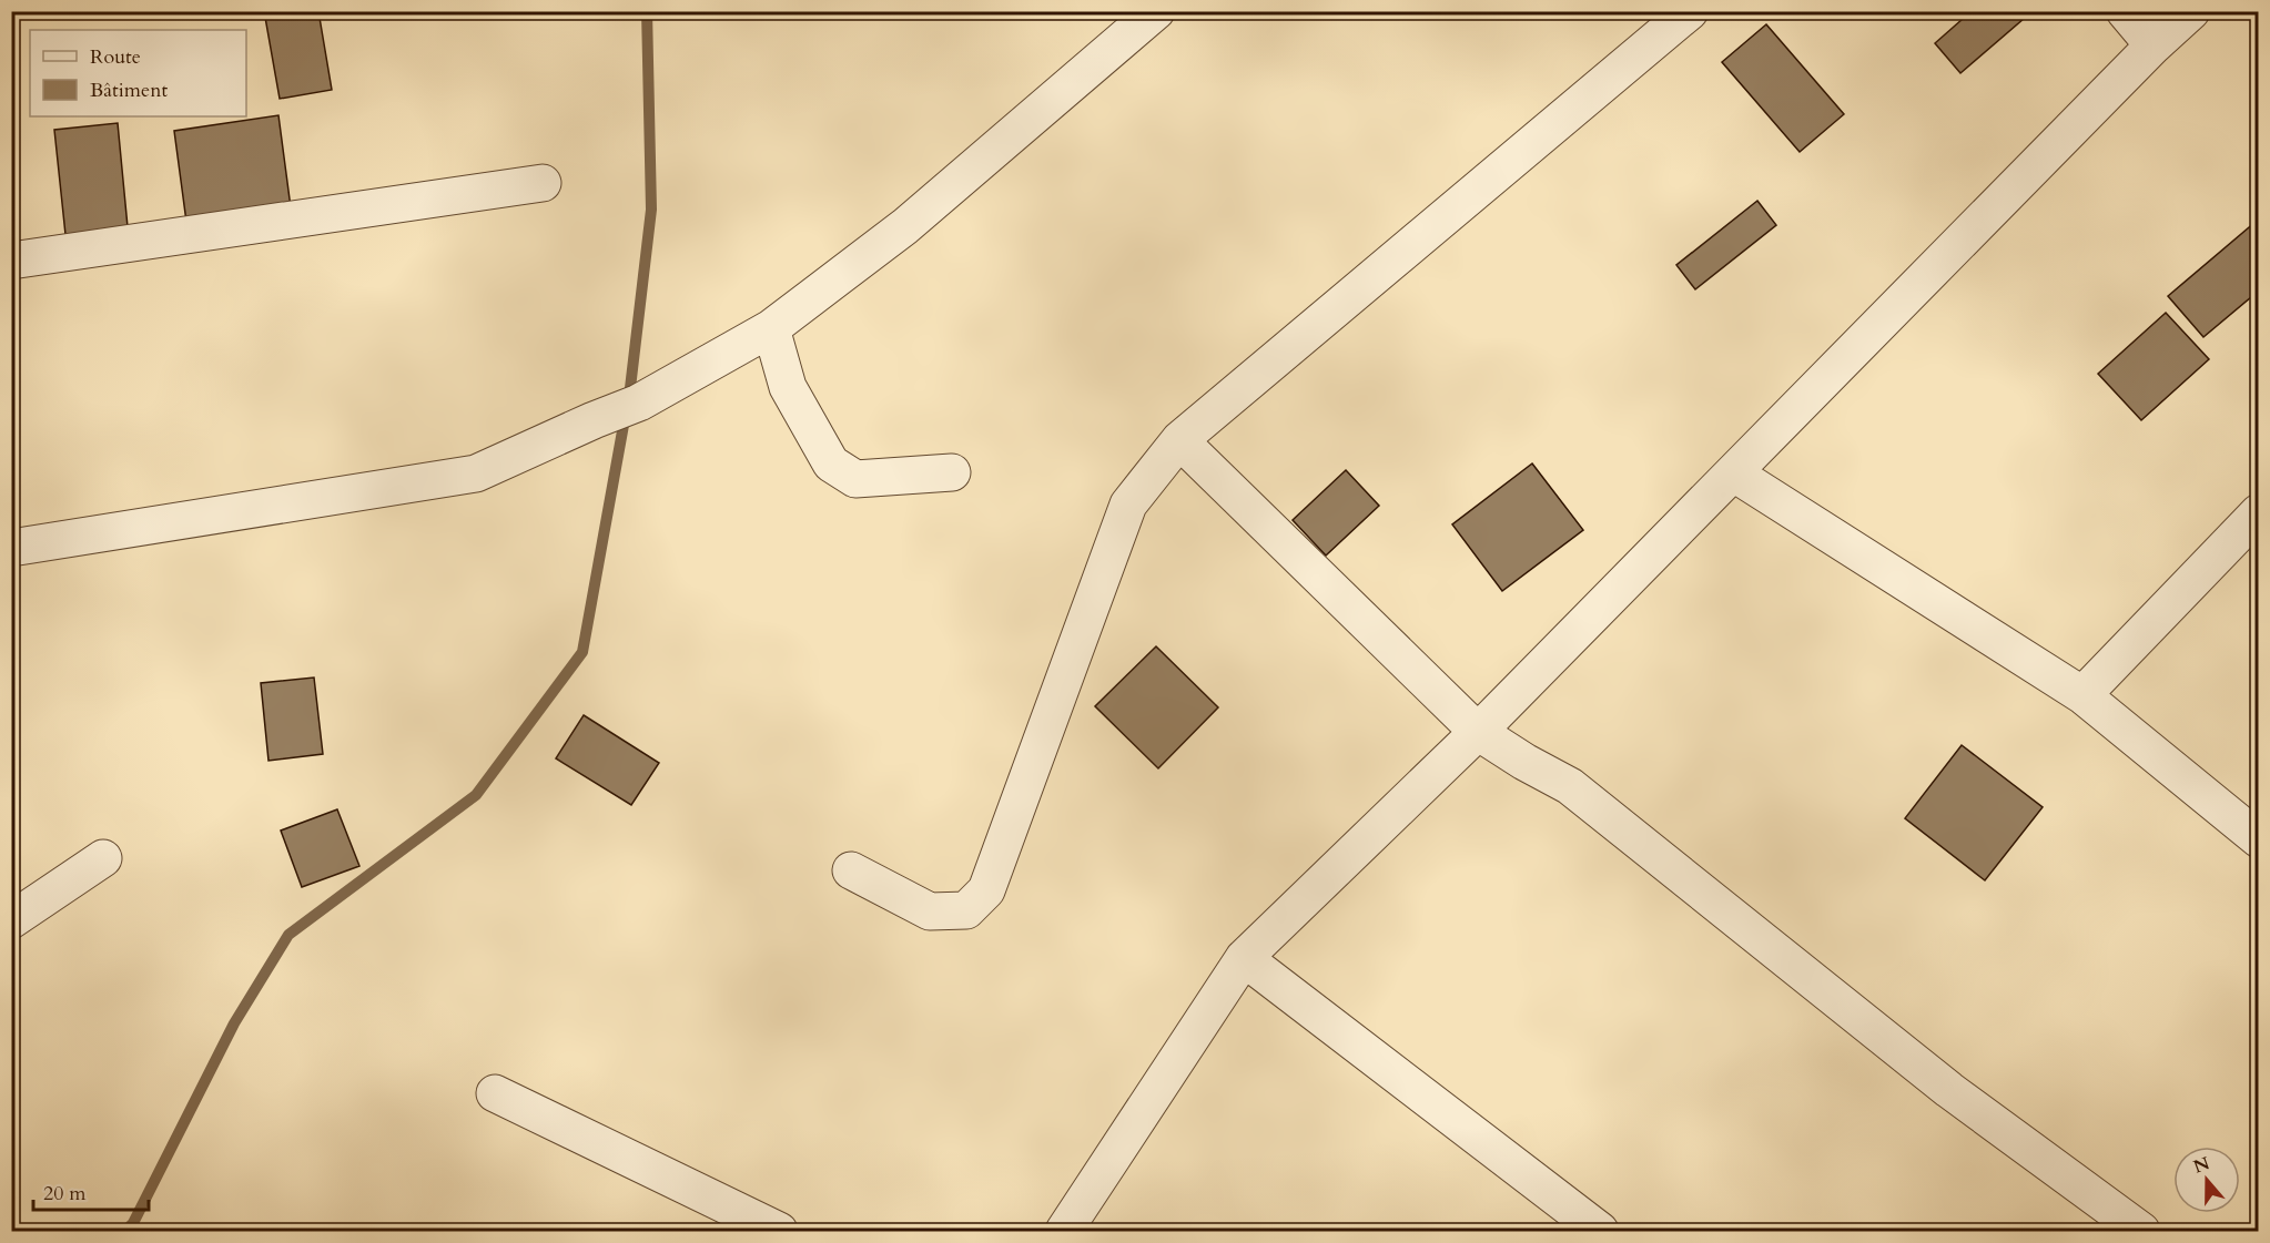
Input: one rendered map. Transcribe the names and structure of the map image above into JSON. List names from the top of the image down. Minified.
{"legend":["Route","Bâtiment"],"scale_bar":"20 m","north":"top"}
